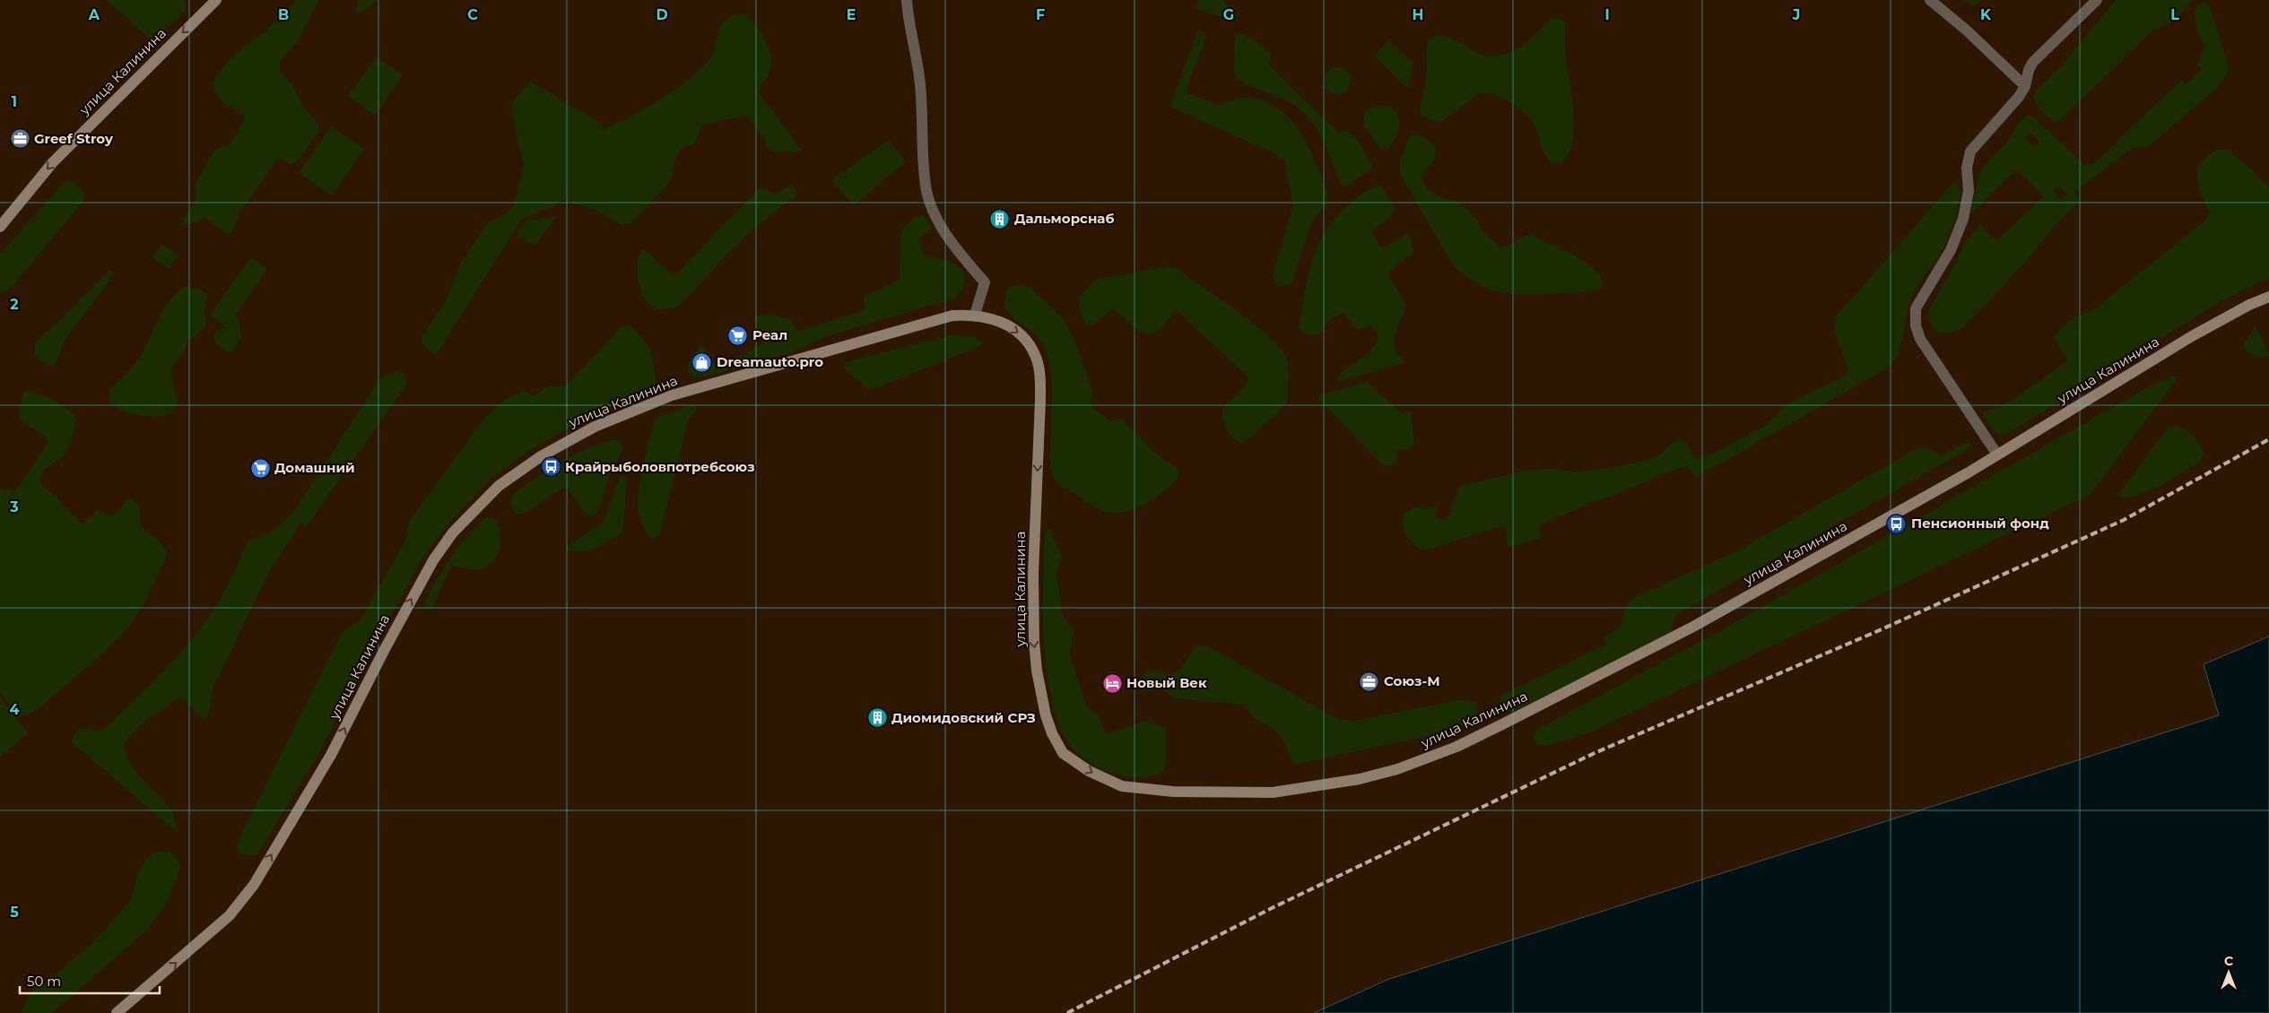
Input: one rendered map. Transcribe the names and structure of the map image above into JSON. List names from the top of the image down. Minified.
{"streets":{"main road":["улица Калинина"]},"places":{"office":["Greef Stroy","Союз-М"],"building":["Дальморснаб","Диомидовский СРЗ"],"supermarket":["Реал","Домашний"],"shop":["Dreamauto.pro"],"bus stop":["Крайрыболовпотребсоюз","Пенсионный фонд"],"hotel":["Новый Век"]},"scale_bar":"50 m","north":"top","grid":{"columns":["A","B","C","D","E","F","G","H","I","J","K","L"],"rows":["1","2","3","4","5"]}}
